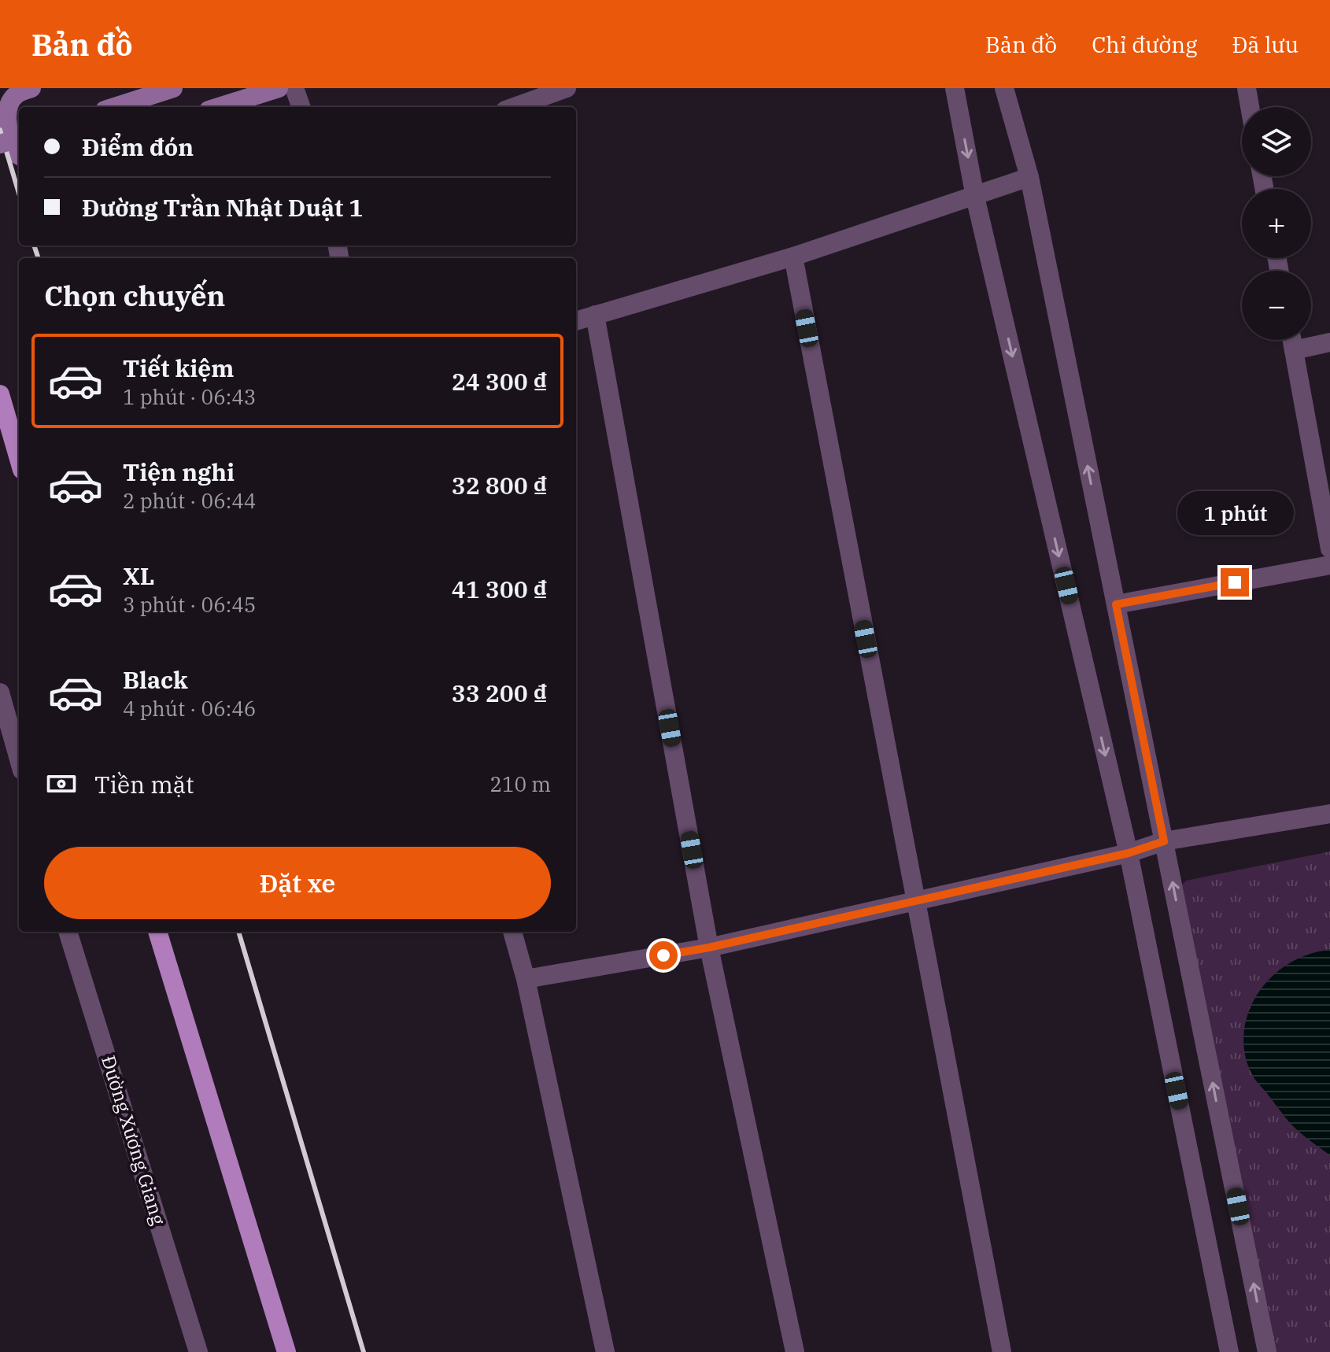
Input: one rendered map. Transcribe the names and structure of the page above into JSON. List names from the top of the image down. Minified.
{"streets":{"street":["Đường Xương Giang"]},"page":{"header":"Bản đồ","nav":["Bản đồ","Chỉ đường","Đã lưu"],"map_buttons":["+","−"],"banner":["Điểm đón","Đường Trần Nhật Duật 1"],"heading":"Chọn chuyến","list":[{"name":"Tiết kiệm","note":"1 phút · 06:43","value":"24 300 ₫"},{"name":"Tiện nghi","note":"2 phút · 06:44","value":"32 800 ₫"},{"name":"XL","note":"3 phút · 06:45","value":"41 300 ₫"},{"name":"Black","note":"4 phút · 06:46","value":"33 200 ₫"}],"bubble":"1 phút","pay":["Tiền mặt","210 m"],"buttons":"Đặt xe"}}
